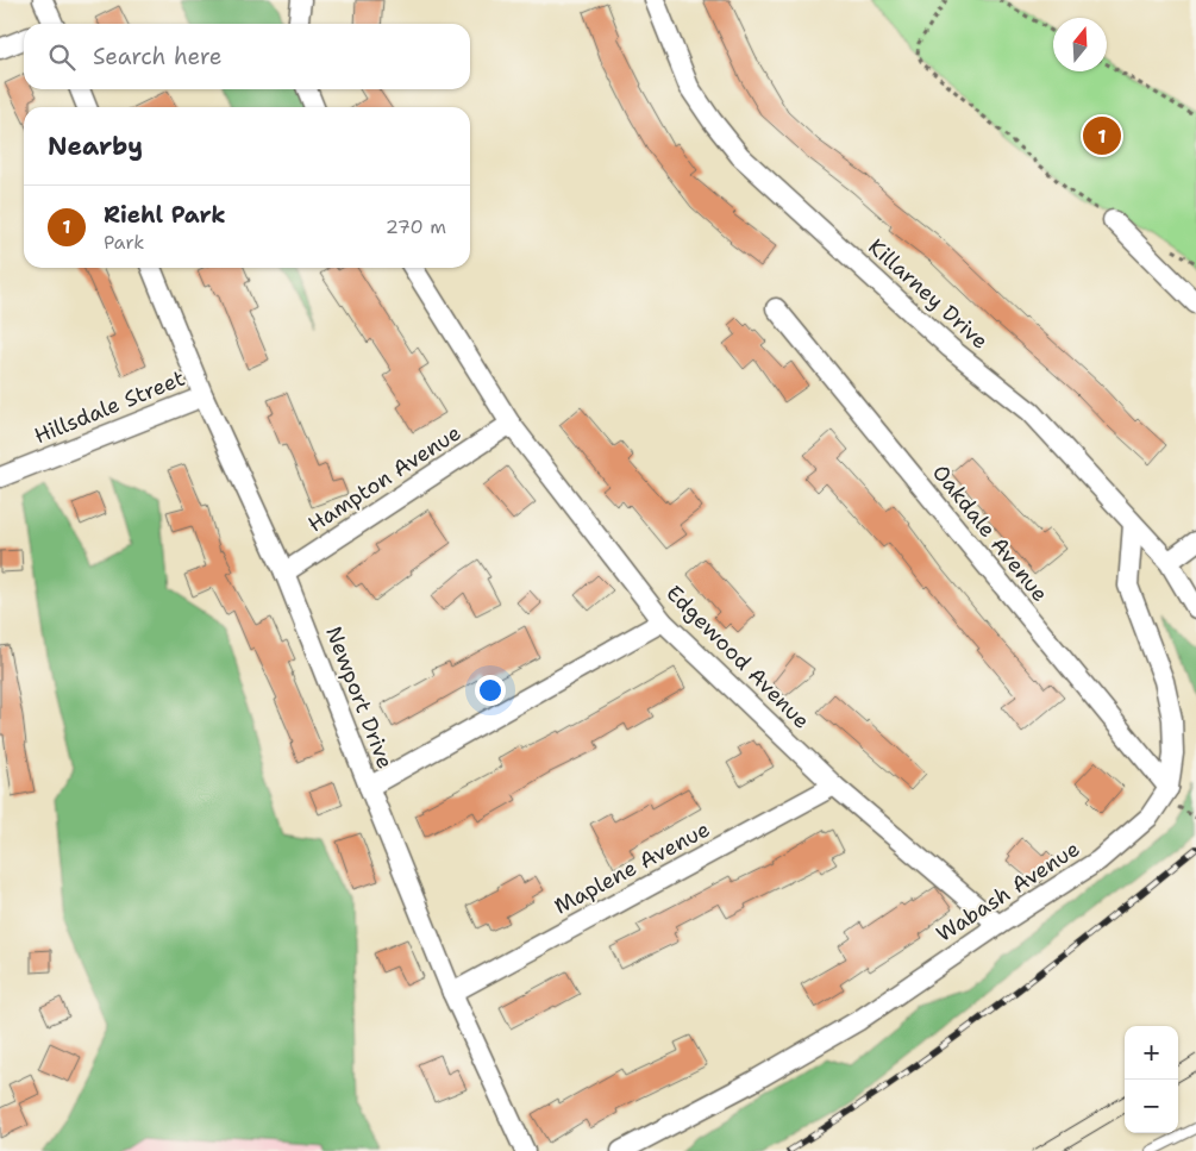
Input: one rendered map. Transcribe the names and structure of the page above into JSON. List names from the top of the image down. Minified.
{"streets":{"street":["Killarney Drive","Hillsdale Street","Hampton Avenue","Oakdale Avenue","Edgewood Avenue","Newport Drive","Maplene Avenue","Wabash Avenue"]},"crossings":[["Killarney Drive","Wabash Avenue"],["Hillsdale Street","Newport Drive"],["Hampton Avenue","Edgewood Avenue"],["Hampton Avenue","Newport Drive"],["Oakdale Avenue","Wabash Avenue"],["Edgewood Avenue","Maplene Avenue"],["Edgewood Avenue","Wabash Avenue"],["Newport Drive","Maplene Avenue"]],"north":"top","page":{"search":"Search here","heading":"Nearby","pins":"1","list":[{"mark":"1","name":"Riehl Park","note":"Park","value":"270 m"}],"map_buttons":["+","−"]}}
